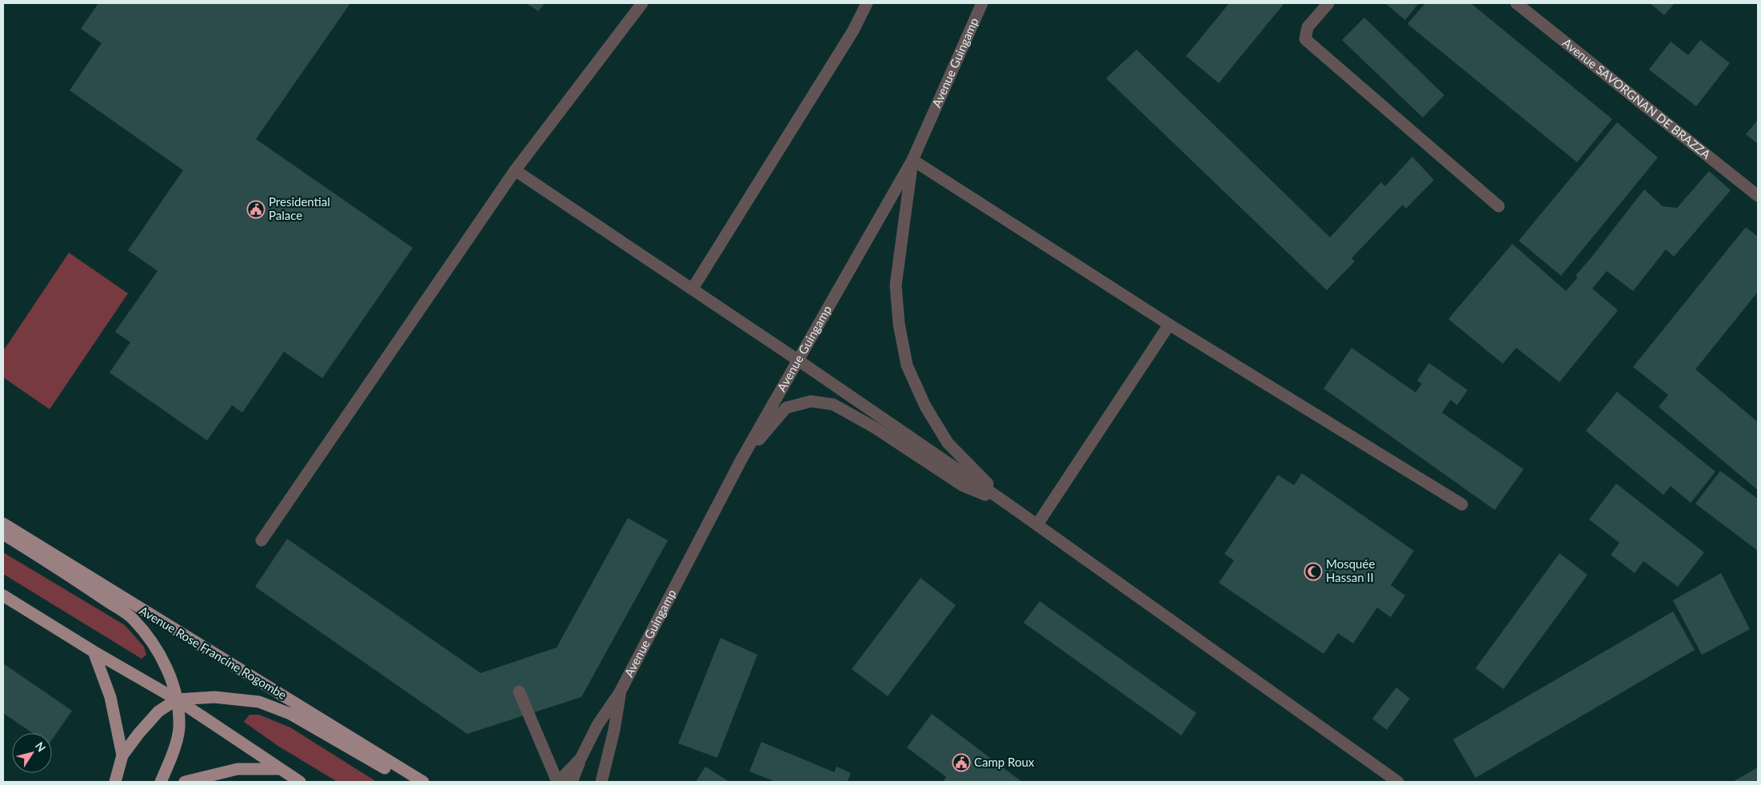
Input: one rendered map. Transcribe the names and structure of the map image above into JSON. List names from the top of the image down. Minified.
{"streets":{"main road":["Avenue Rose Francine Rogombe"],"street":["Avenue Guingamp","Avenue SAVORGNAN DE BRAZZA"]},"places":{"public building":["Presidential Palace","Camp Roux"],"mosque":["Mosquée Hassan II"]},"north":"top right"}
